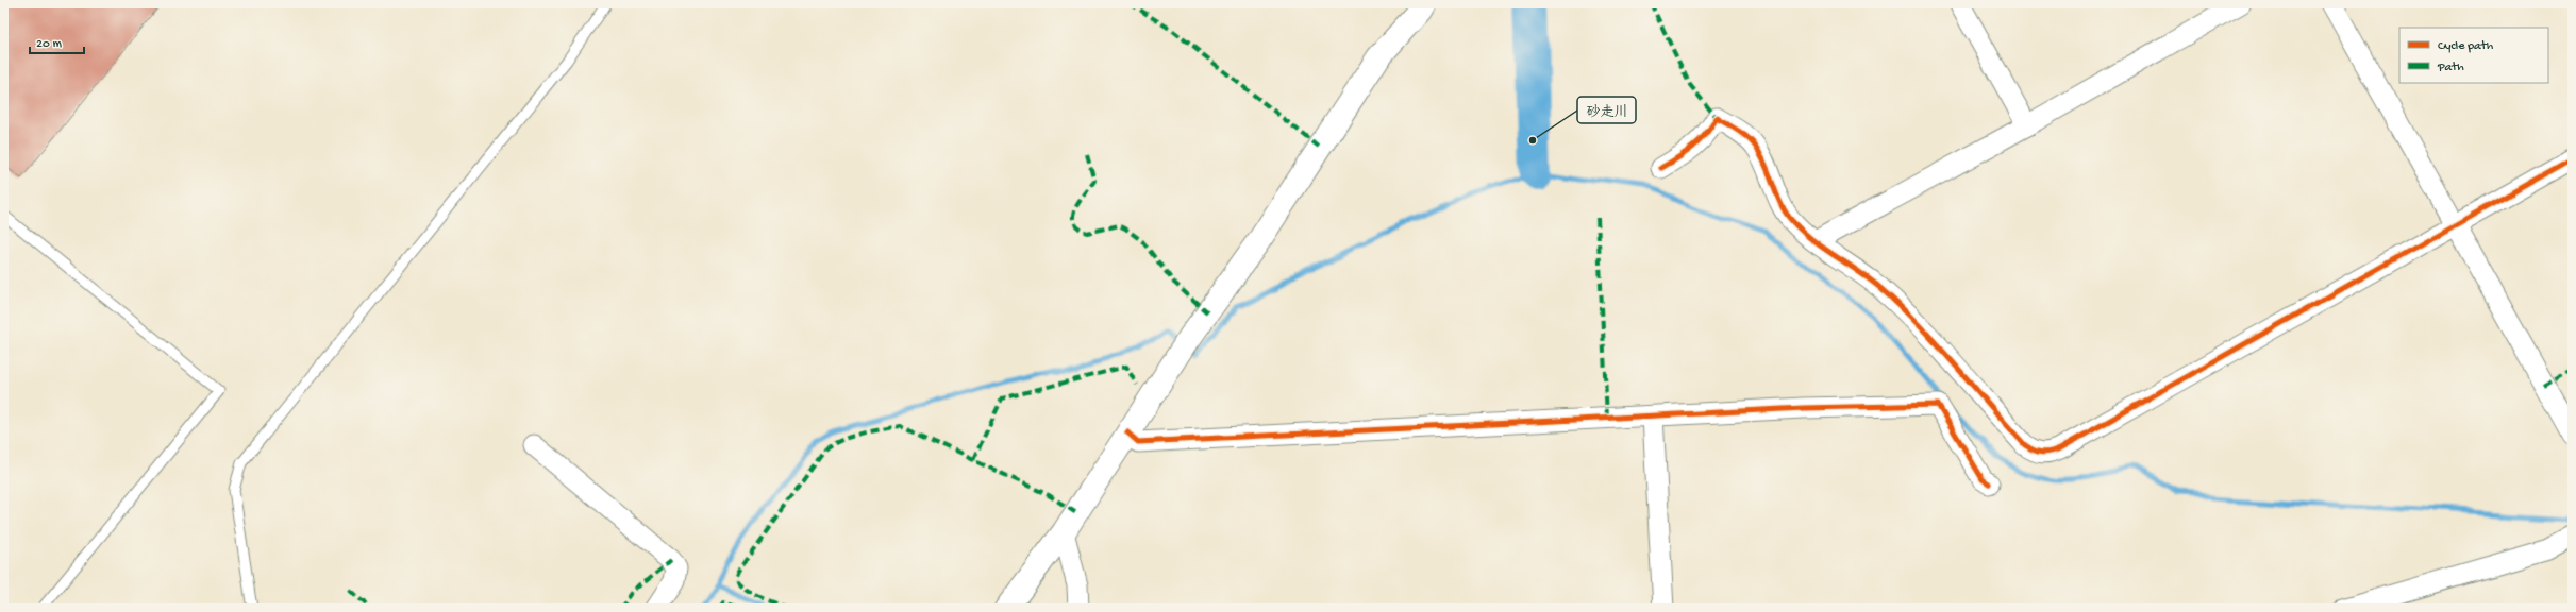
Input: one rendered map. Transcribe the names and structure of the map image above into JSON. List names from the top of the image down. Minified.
{"places":["砂走川"],"legend":["Cycle path","Path"],"scale_bar":"20 m"}
